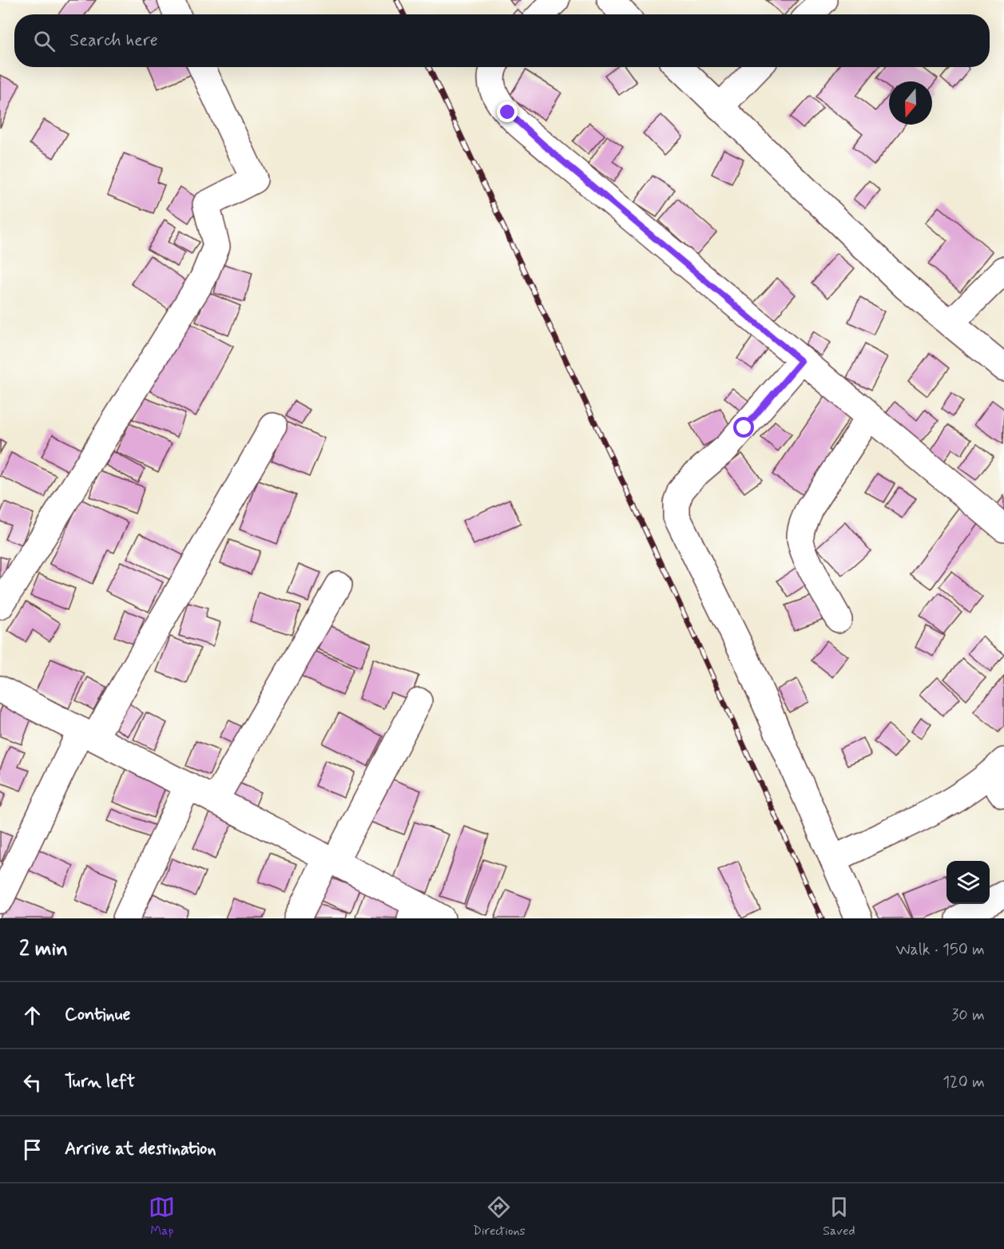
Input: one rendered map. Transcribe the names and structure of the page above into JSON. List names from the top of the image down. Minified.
{"north":"bottom","page":{"search":"Search here","heading":["2 min","Walk · 150 m"],"list":[["Continue","30 m"],["Turn left","120 m"],"Arrive at destination"],"nav":["Map","Directions","Saved"]}}
